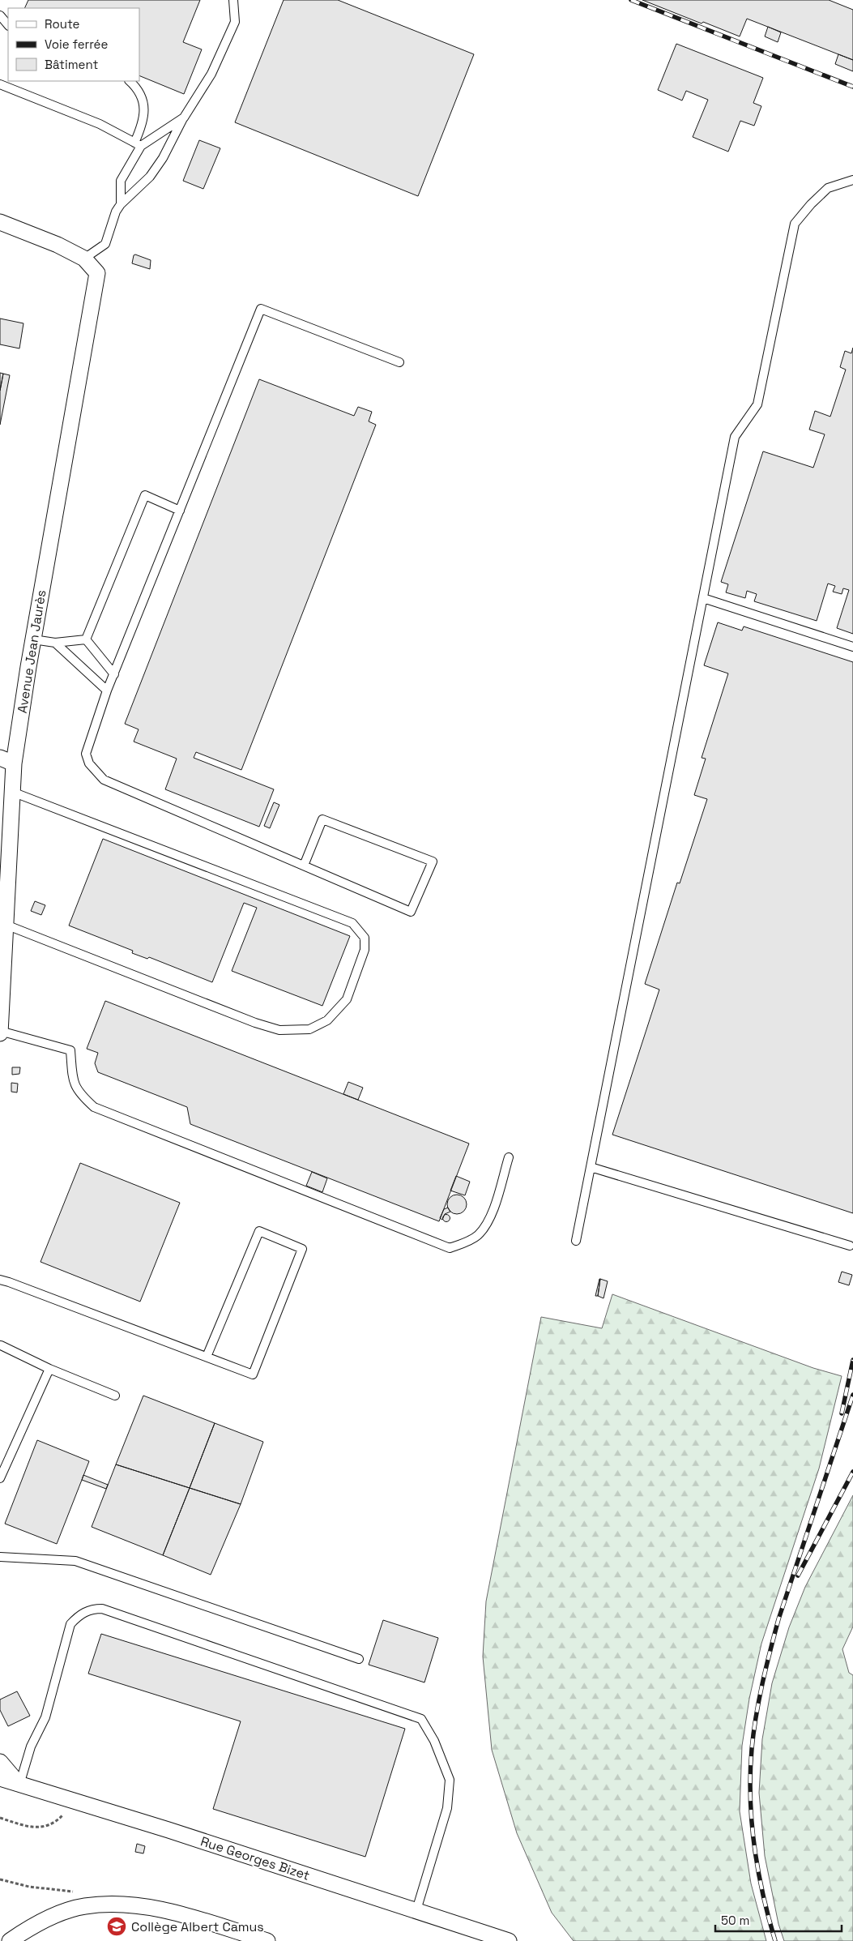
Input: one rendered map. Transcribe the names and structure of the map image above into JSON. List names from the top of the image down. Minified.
{"streets":{"street":["Avenue Jean Jaurès","Rue Georges Bizet"]},"places":{"school or university":["Collège Albert Camus"]},"legend":["Route","Voie ferrée","Bâtiment"],"scale_bar":"50 m"}
